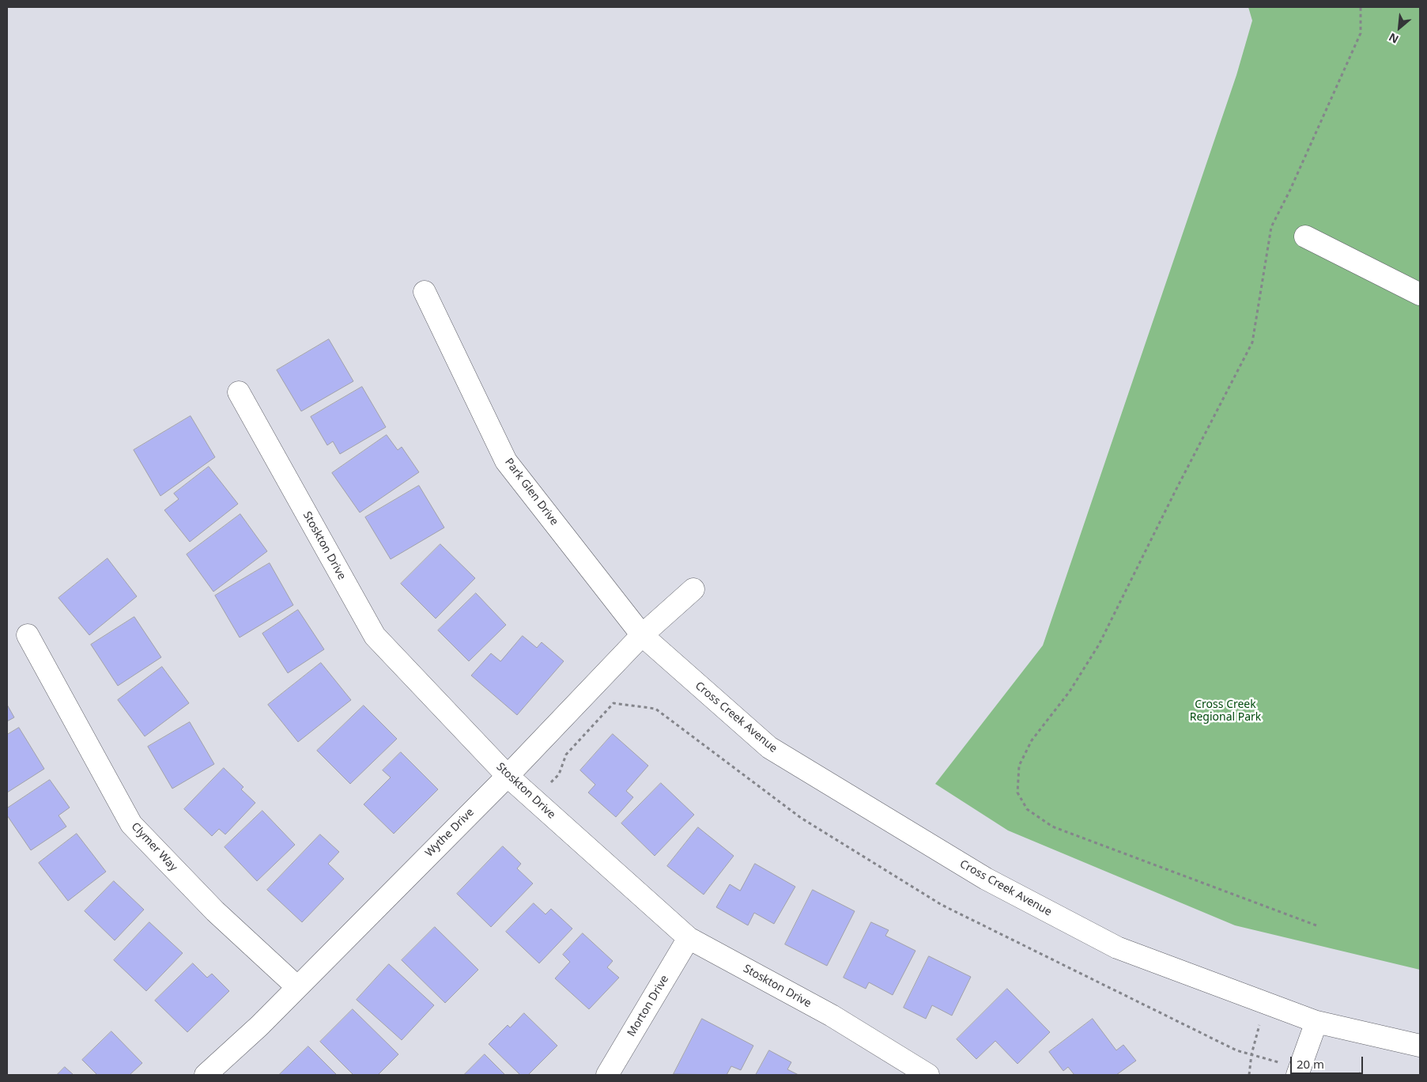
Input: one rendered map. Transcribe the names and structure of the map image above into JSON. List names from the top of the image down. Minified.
{"streets":{"street":["Park Glen Drive","Stoskton Drive","Cross Creek Avenue","Wythe Drive","Clymer Way","Morton Drive"]},"crossings":[["Park Glen Drive","Cross Creek Avenue"],["Park Glen Drive","Wythe Drive"],["Stoskton Drive","Wythe Drive"],["Stoskton Drive","Morton Drive"],["Cross Creek Avenue","Wythe Drive"],["Wythe Drive","Clymer Way"]],"parks":["Cross Creek Regional Park"],"scale_bar":"20 m","north":"bottom left"}
